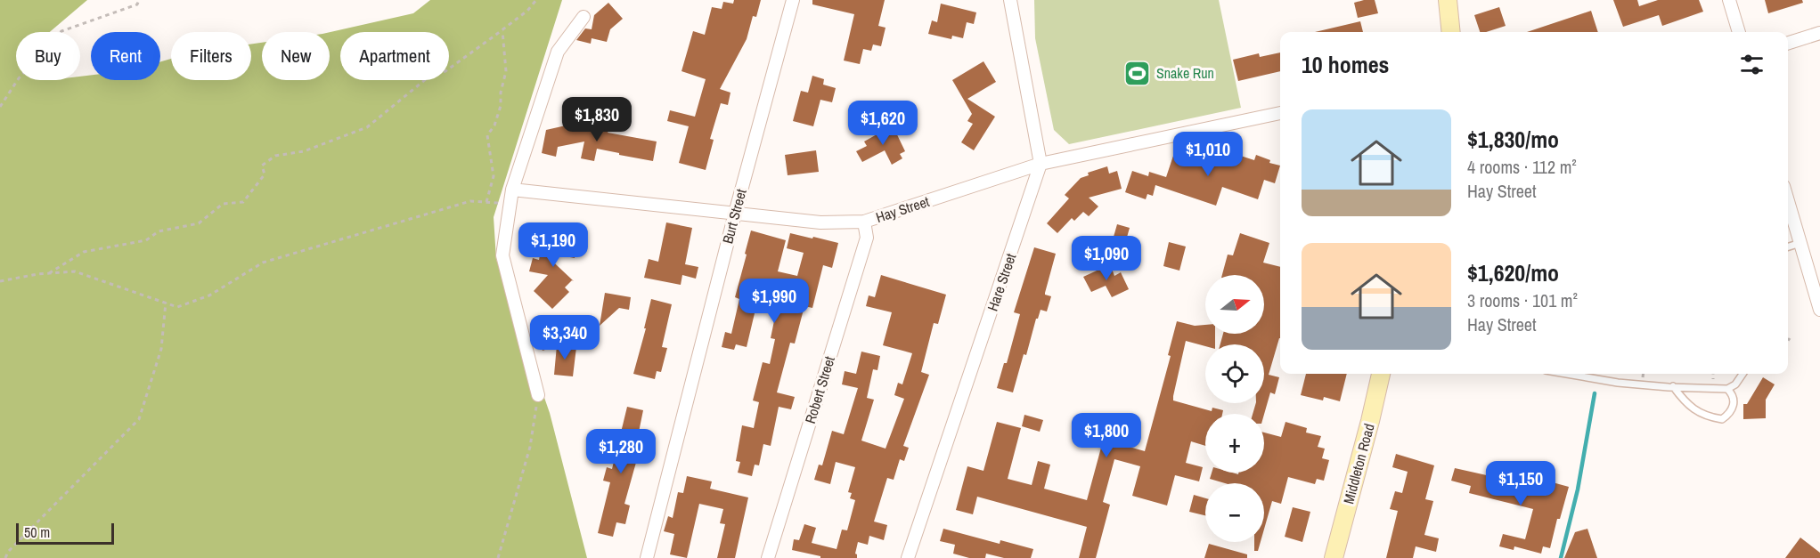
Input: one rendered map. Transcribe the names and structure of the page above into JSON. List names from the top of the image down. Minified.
{"streets":{"main road":["Middleton Road"],"street":["Hay Street","Burt Street","Hare Street","Robert Street"]},"crossings":[["Hay Street","Burt Street"],["Hay Street","Hare Street"],["Hay Street","Robert Street"]],"places":{"sports":["Snake Run"]},"scale_bar":"50 m","north":"right","page":{"chip":["Buy","Rent","Filters","New","Apartment"],"heading":"10 homes","list":[{"name":"$1,830/mo","note":"4 rooms · 112 m² · Hay Street"},{"name":"$1,620/mo","note":"3 rooms · 101 m² · Hay Street"}],"price":["$1,830","$1,620","$1,010","$1,190","$1,090","$1,990","$3,340","$1,800","$1,280","$1,150"],"map_buttons":["+","−"],"scale":"50 m"}}
